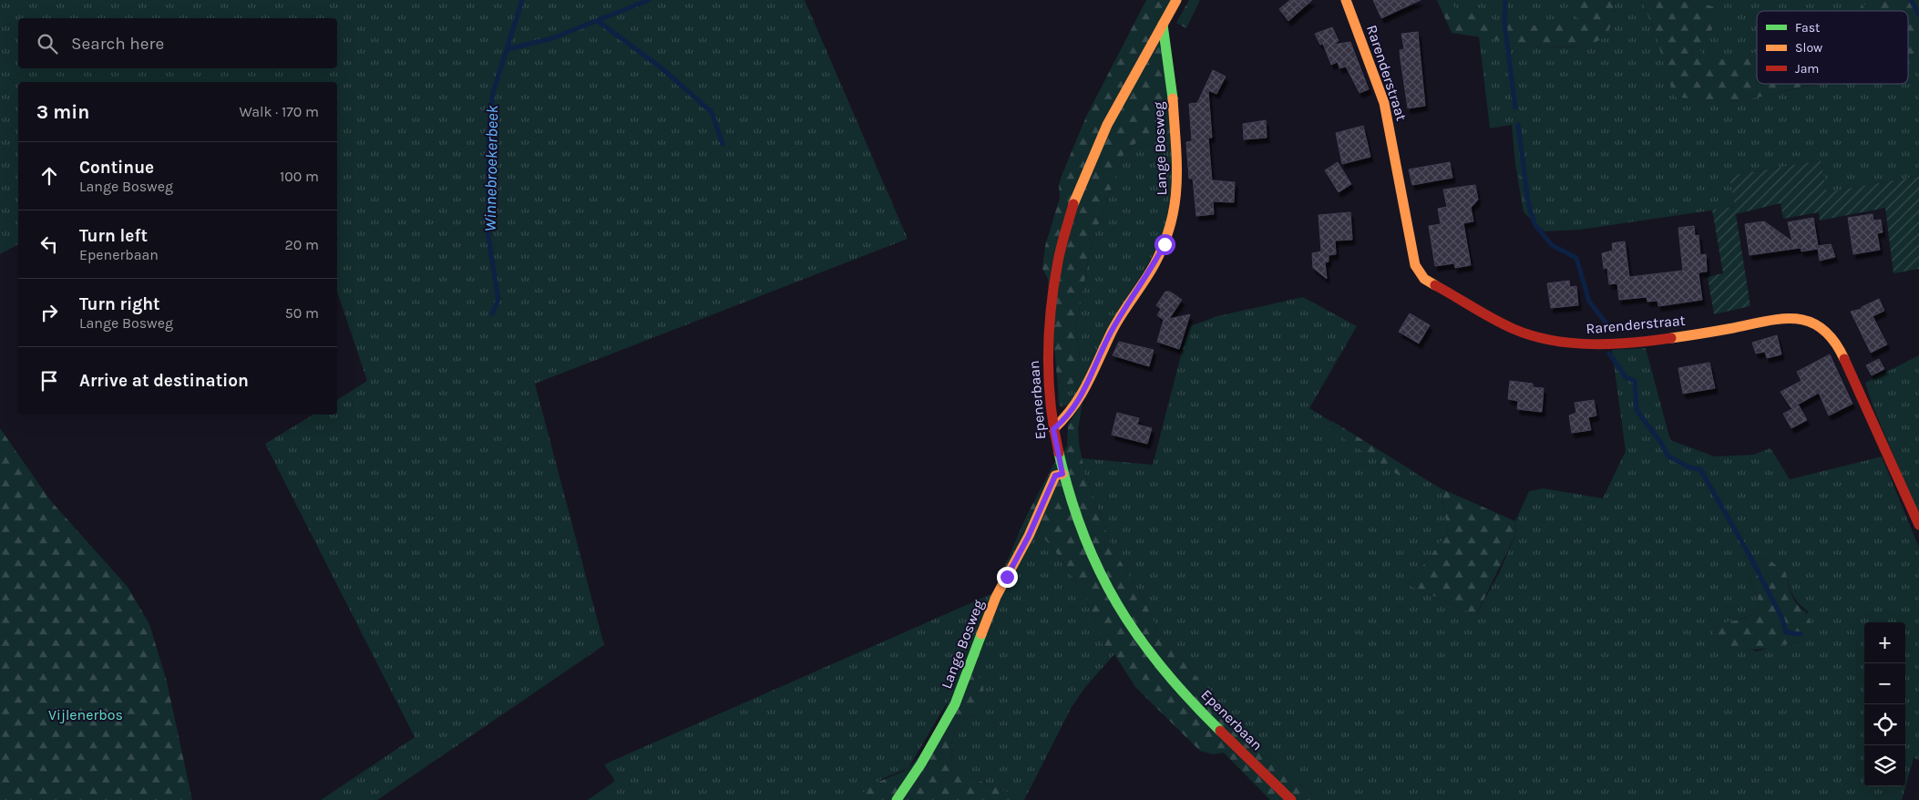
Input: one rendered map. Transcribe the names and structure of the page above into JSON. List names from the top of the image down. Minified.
{"streets":{"street":["Rarenderstraat","Lange Bosweg","Epenerbaan"]},"crossings":[["Lange Bosweg","Epenerbaan"]],"water":["Winnebroekerbeek"],"parks":["Vijlenerbos"],"legend":["Fast","Slow","Jam"],"page":{"search":"Search here","heading":["3 min","Walk · 170 m"],"list":[["Continue","Lange Bosweg","100 m"],["Turn left","Epenerbaan","20 m"],["Turn right","Lange Bosweg","50 m"],"Arrive at destination"],"map_buttons":["+","−"]}}
